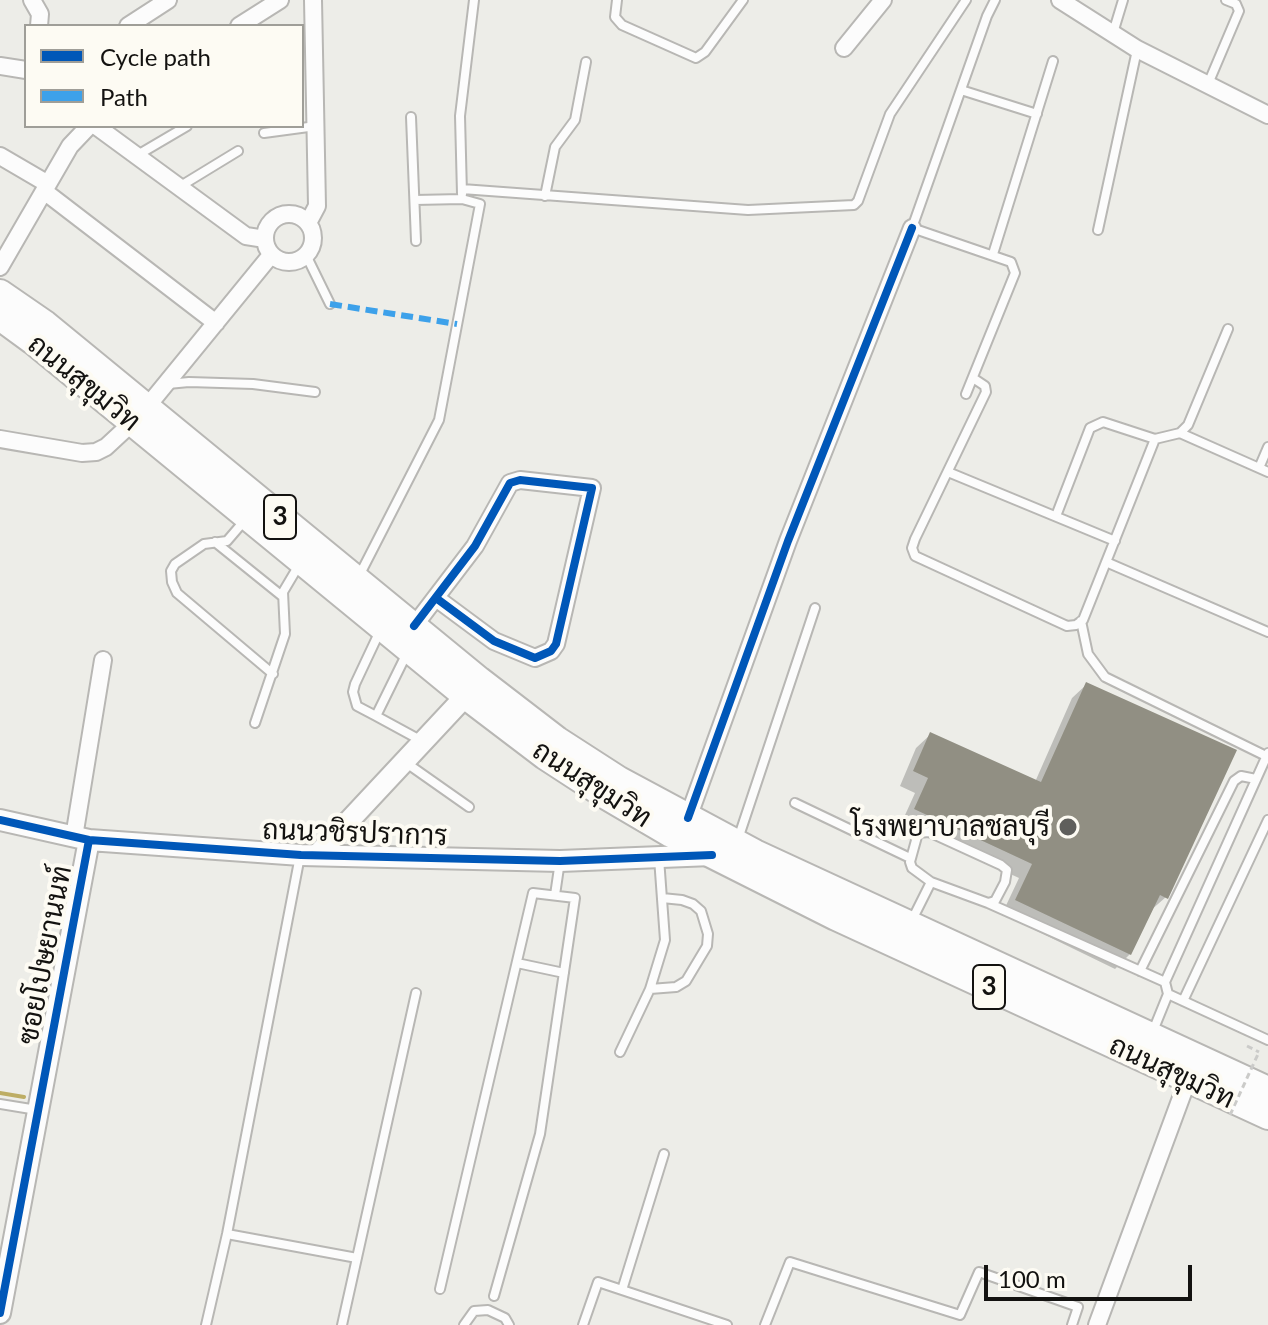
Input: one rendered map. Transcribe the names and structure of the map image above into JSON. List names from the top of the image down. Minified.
{"streets":{"main road":["ถนนสุขุมวิท","3"],"street":["ถนนวชิรปราการ","ซอยโปษยานนท์"]},"crossings":[["ถนนสุขุมวิท","ถนนวชิรปราการ"],["ถนนวชิรปราการ","ซอยโปษยานนท์"]],"places":["โรงพยาบาลชลบุรี"],"legend":["Cycle path","Path"],"scale_bar":"100 m"}
